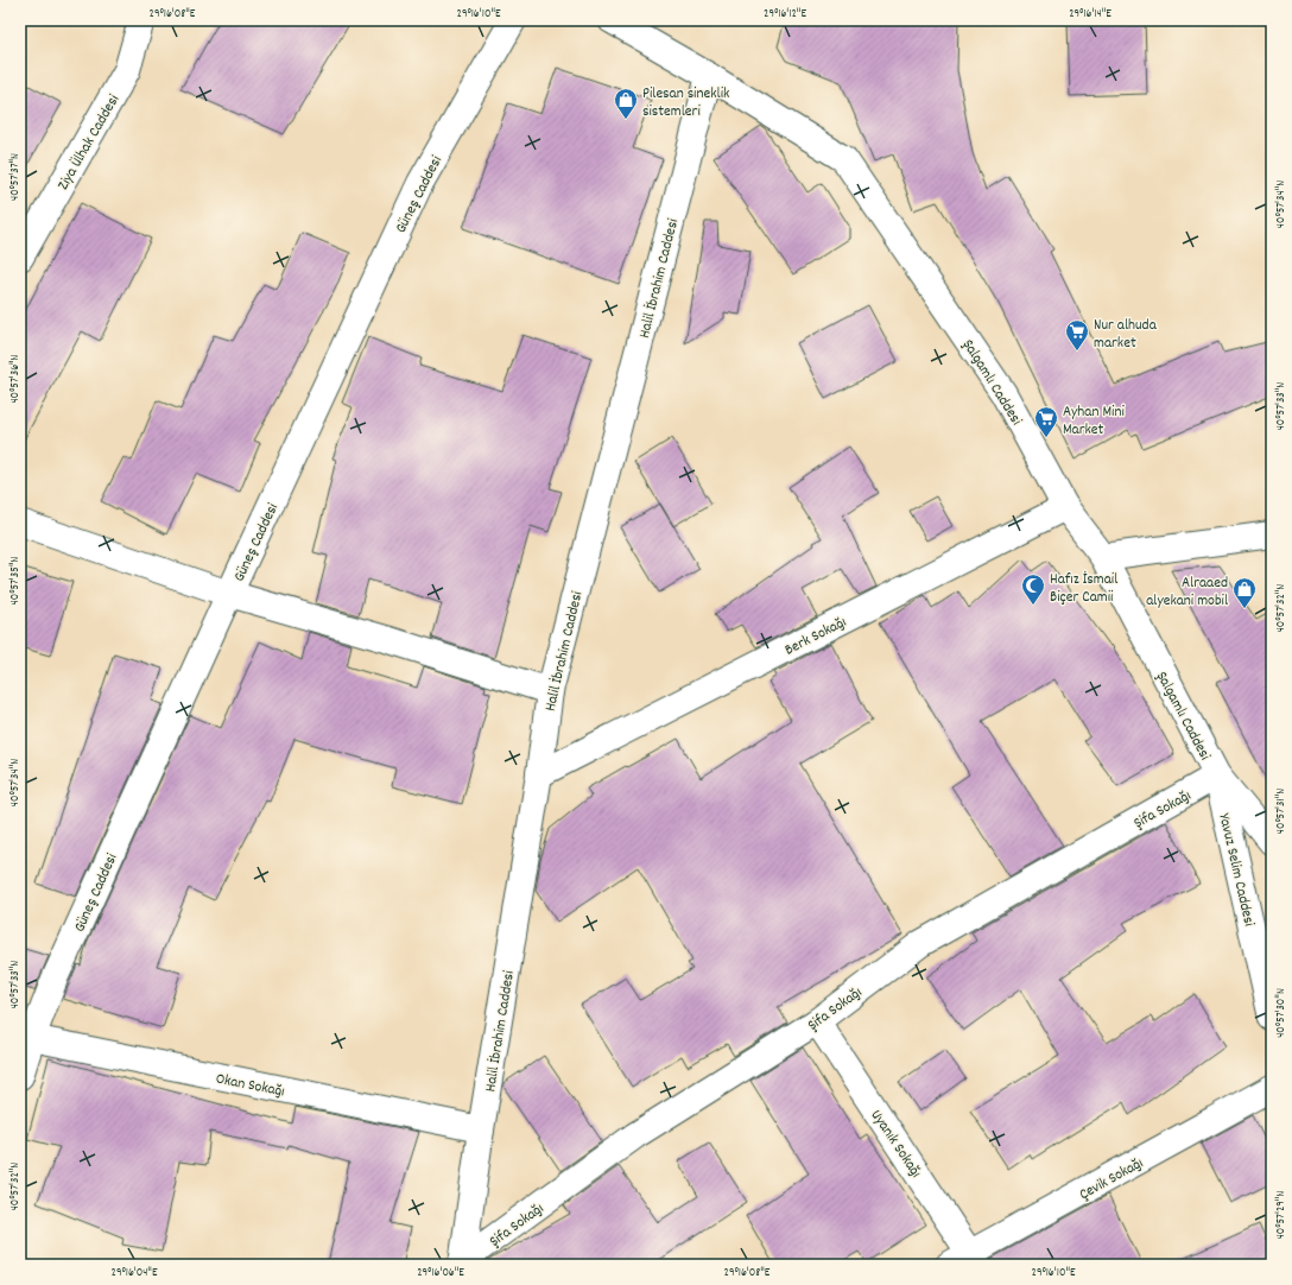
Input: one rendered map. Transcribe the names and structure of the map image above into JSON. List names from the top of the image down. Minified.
{"streets":{"street":["Ziya Ülhak Caddesi","Güneş Caddesi","Halil İbrahim Caddesi","Şalgamlı Caddesi","Berk Sokağı","Şifa Sokağı","Yavuz Selim Caddesi","Okan Sokağı","Uyanık Sokağı","Çevik Sokağı"]},"crossings":[["Güneş Caddesi","Okan Sokağı"],["Halil İbrahim Caddesi","Şalgamlı Caddesi"],["Halil İbrahim Caddesi","Berk Sokağı"],["Halil İbrahim Caddesi","Şifa Sokağı"],["Halil İbrahim Caddesi","Okan Sokağı"],["Şalgamlı Caddesi","Berk Sokağı"],["Şalgamlı Caddesi","Şifa Sokağı"],["Şalgamlı Caddesi","Yavuz Selim Caddesi"],["Şifa Sokağı","Yavuz Selim Caddesi"],["Şifa Sokağı","Uyanık Sokağı"],["Uyanık Sokağı","Çevik Sokağı"]],"places":{"shop":["Pilesan sineklik sistemleri","Alraaed alyekani mobil"],"supermarket":["Nur alhuda market","Ayhan Mini Market"],"mosque":["Hafız İsmail Biçer Camii"]},"coordinates":["29°16'08\"E","29°16'10\"E","29°16'12\"E","29°16'14\"E","40°57'37\"N","40°57'34\"N","40°57'36\"N","40°57'33\"N","40°57'35\"N","40°57'32\"N","40°57'31\"N","40°57'30\"N","40°57'29\"N","29°16'04\"E","29°16'06\"E"]}
